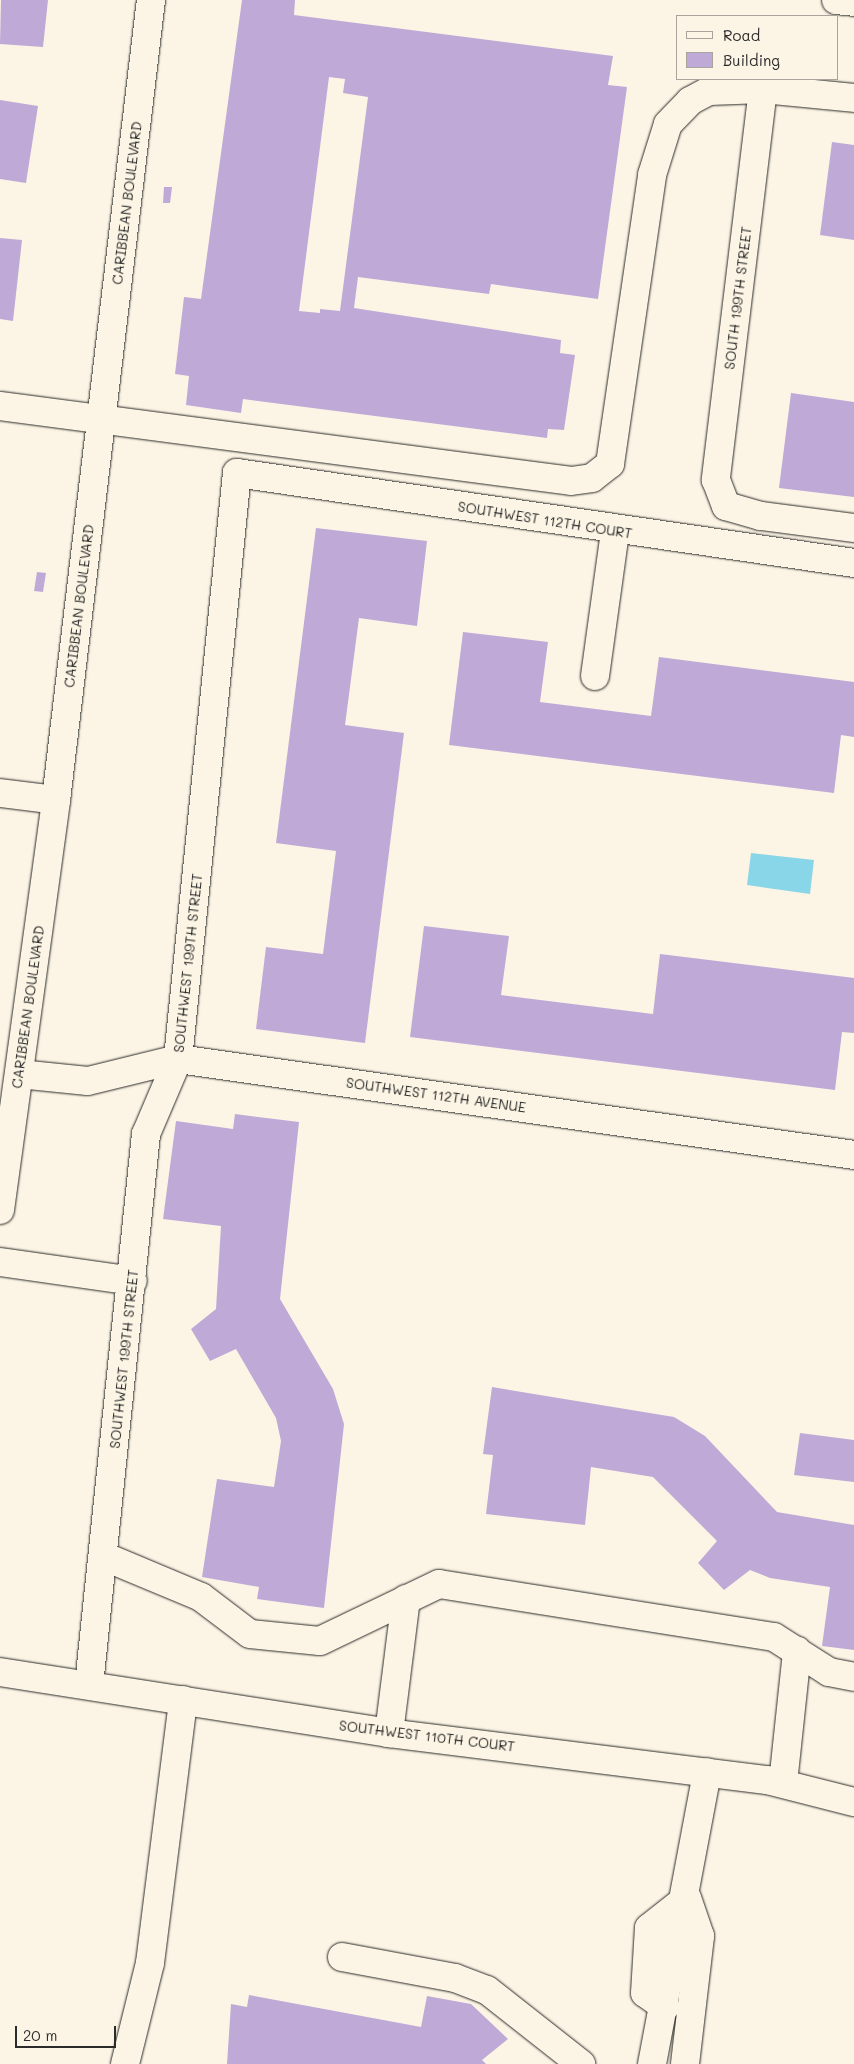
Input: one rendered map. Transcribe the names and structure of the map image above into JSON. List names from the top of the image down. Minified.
{"streets":{"street":["CARIBBEAN BOULEVARD","SOUTH 199TH STREET","SOUTHWEST 112TH COURT","SOUTHWEST 199TH STREET","SOUTHWEST 112TH AVENUE","SOUTHWEST 110TH COURT"]},"crossings":[["CARIBBEAN BOULEVARD","SOUTHWEST 112TH AVENUE"],["SOUTHWEST 112TH COURT","SOUTHWEST 199TH STREET"],["SOUTHWEST 199TH STREET","SOUTHWEST 112TH AVENUE"],["SOUTHWEST 199TH STREET","SOUTHWEST 110TH COURT"]],"legend":["Road","Building"],"scale_bar":"20 m"}
